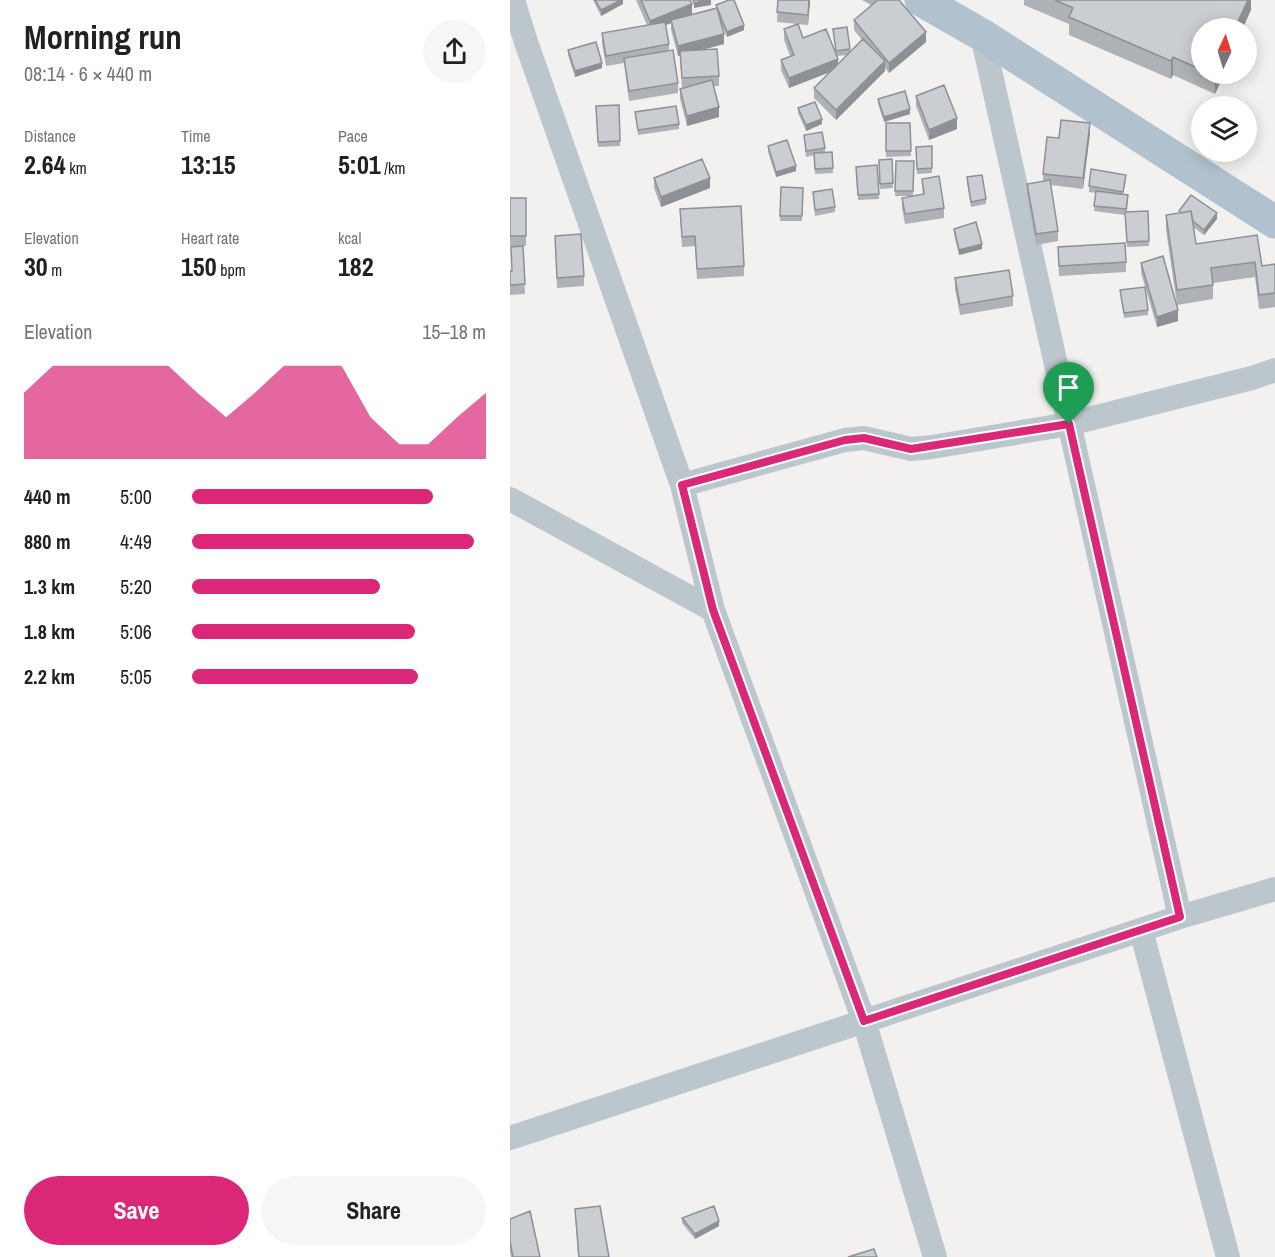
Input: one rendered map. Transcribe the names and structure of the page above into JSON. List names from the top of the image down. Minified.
{"north":"top","page":{"heading":["Morning run","08:14 · 6 × 440 m"],"stats":[["Distance","2.64 km"],["Time","13:15"],["Pace","5:01 /km"],["Elevation","30 m"],["Heart rate","150 bpm"],["kcal","182"]],"chart":["Elevation","15–18 m"],"list":[{"name":"440 m","note":"5:00"},{"name":"880 m","note":"4:49"},{"name":"1.3 km","note":"5:20"},{"name":"1.8 km","note":"5:06"},{"name":"2.2 km","note":"5:05"}],"buttons":["Save","Share"]}}
